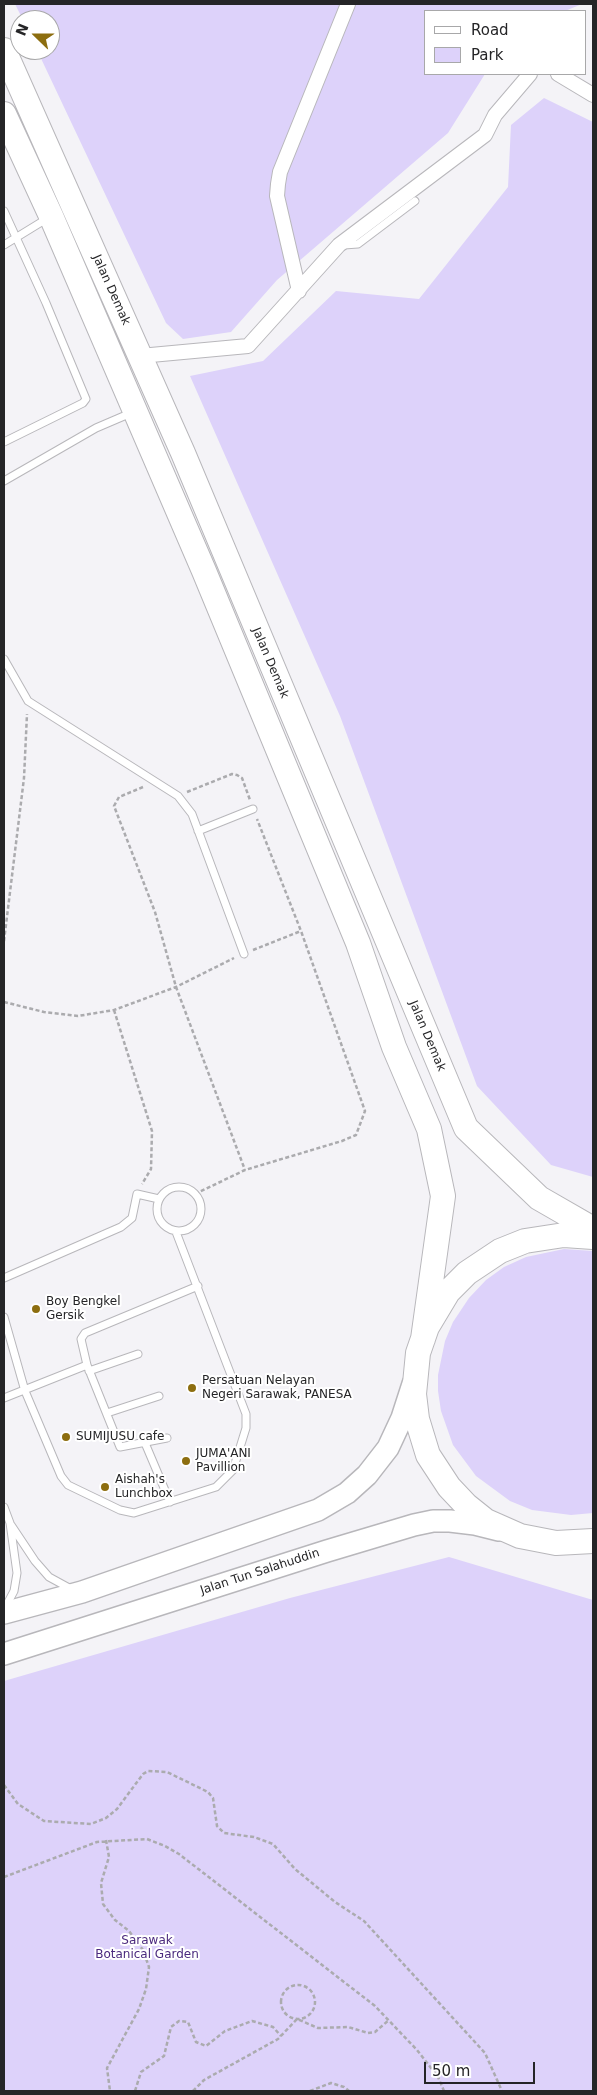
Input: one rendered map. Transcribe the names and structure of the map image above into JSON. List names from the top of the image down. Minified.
{"streets":{"highway":["Jalan Demak"],"main road":["Jalan Tun Salahuddin"]},"parks":["Sarawak Botanical Garden"],"places":["Boy Bengkel Gersik","Persatuan Nelayan Negeri Sarawak, PANESA","SUMIJUSU cafe","JUMA'ANI Pavillion","Aishah's Lunchbox"],"legend":["Road","Park"],"scale_bar":"50 m","north":"left"}
